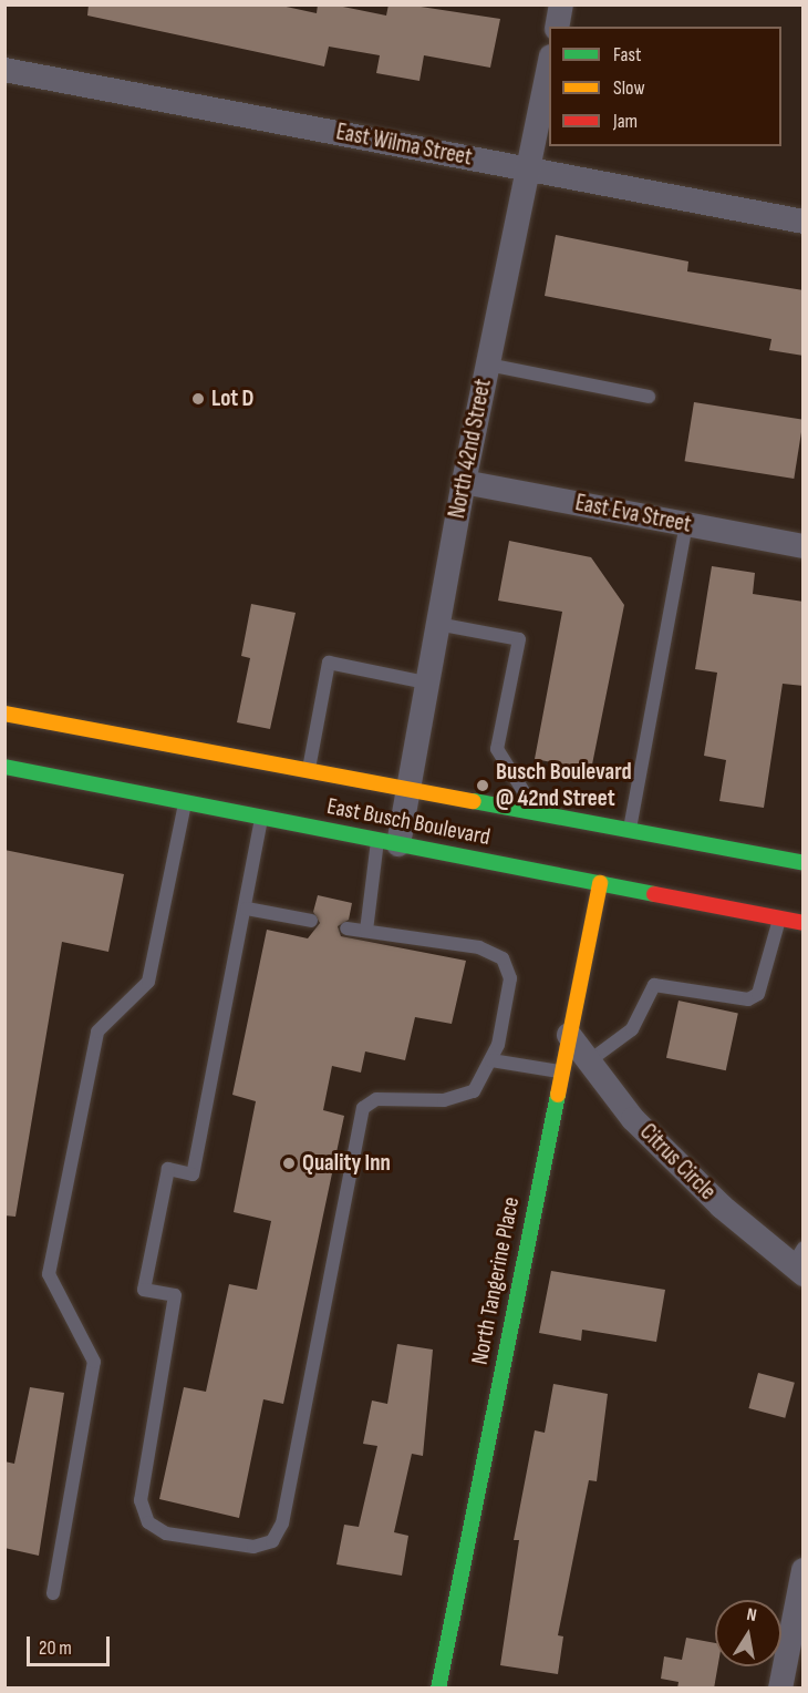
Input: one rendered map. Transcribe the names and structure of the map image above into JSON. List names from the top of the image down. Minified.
{"streets":{"main road":["East Busch Boulevard","North Tangerine Place"],"street":["East Wilma Street","North 42nd Street","East Eva Street","Citrus Circle"]},"crossings":[["East Wilma Street","North 42nd Street"],["North 42nd Street","East Eva Street"],["North 42nd Street","East Busch Boulevard"],["East Busch Boulevard","North Tangerine Place"],["Citrus Circle","North Tangerine Place"]],"places":["Lot D","Busch Boulevard @ 42nd Street","Quality Inn"],"legend":["Fast","Slow","Jam"],"scale_bar":"20 m","north":"top"}
